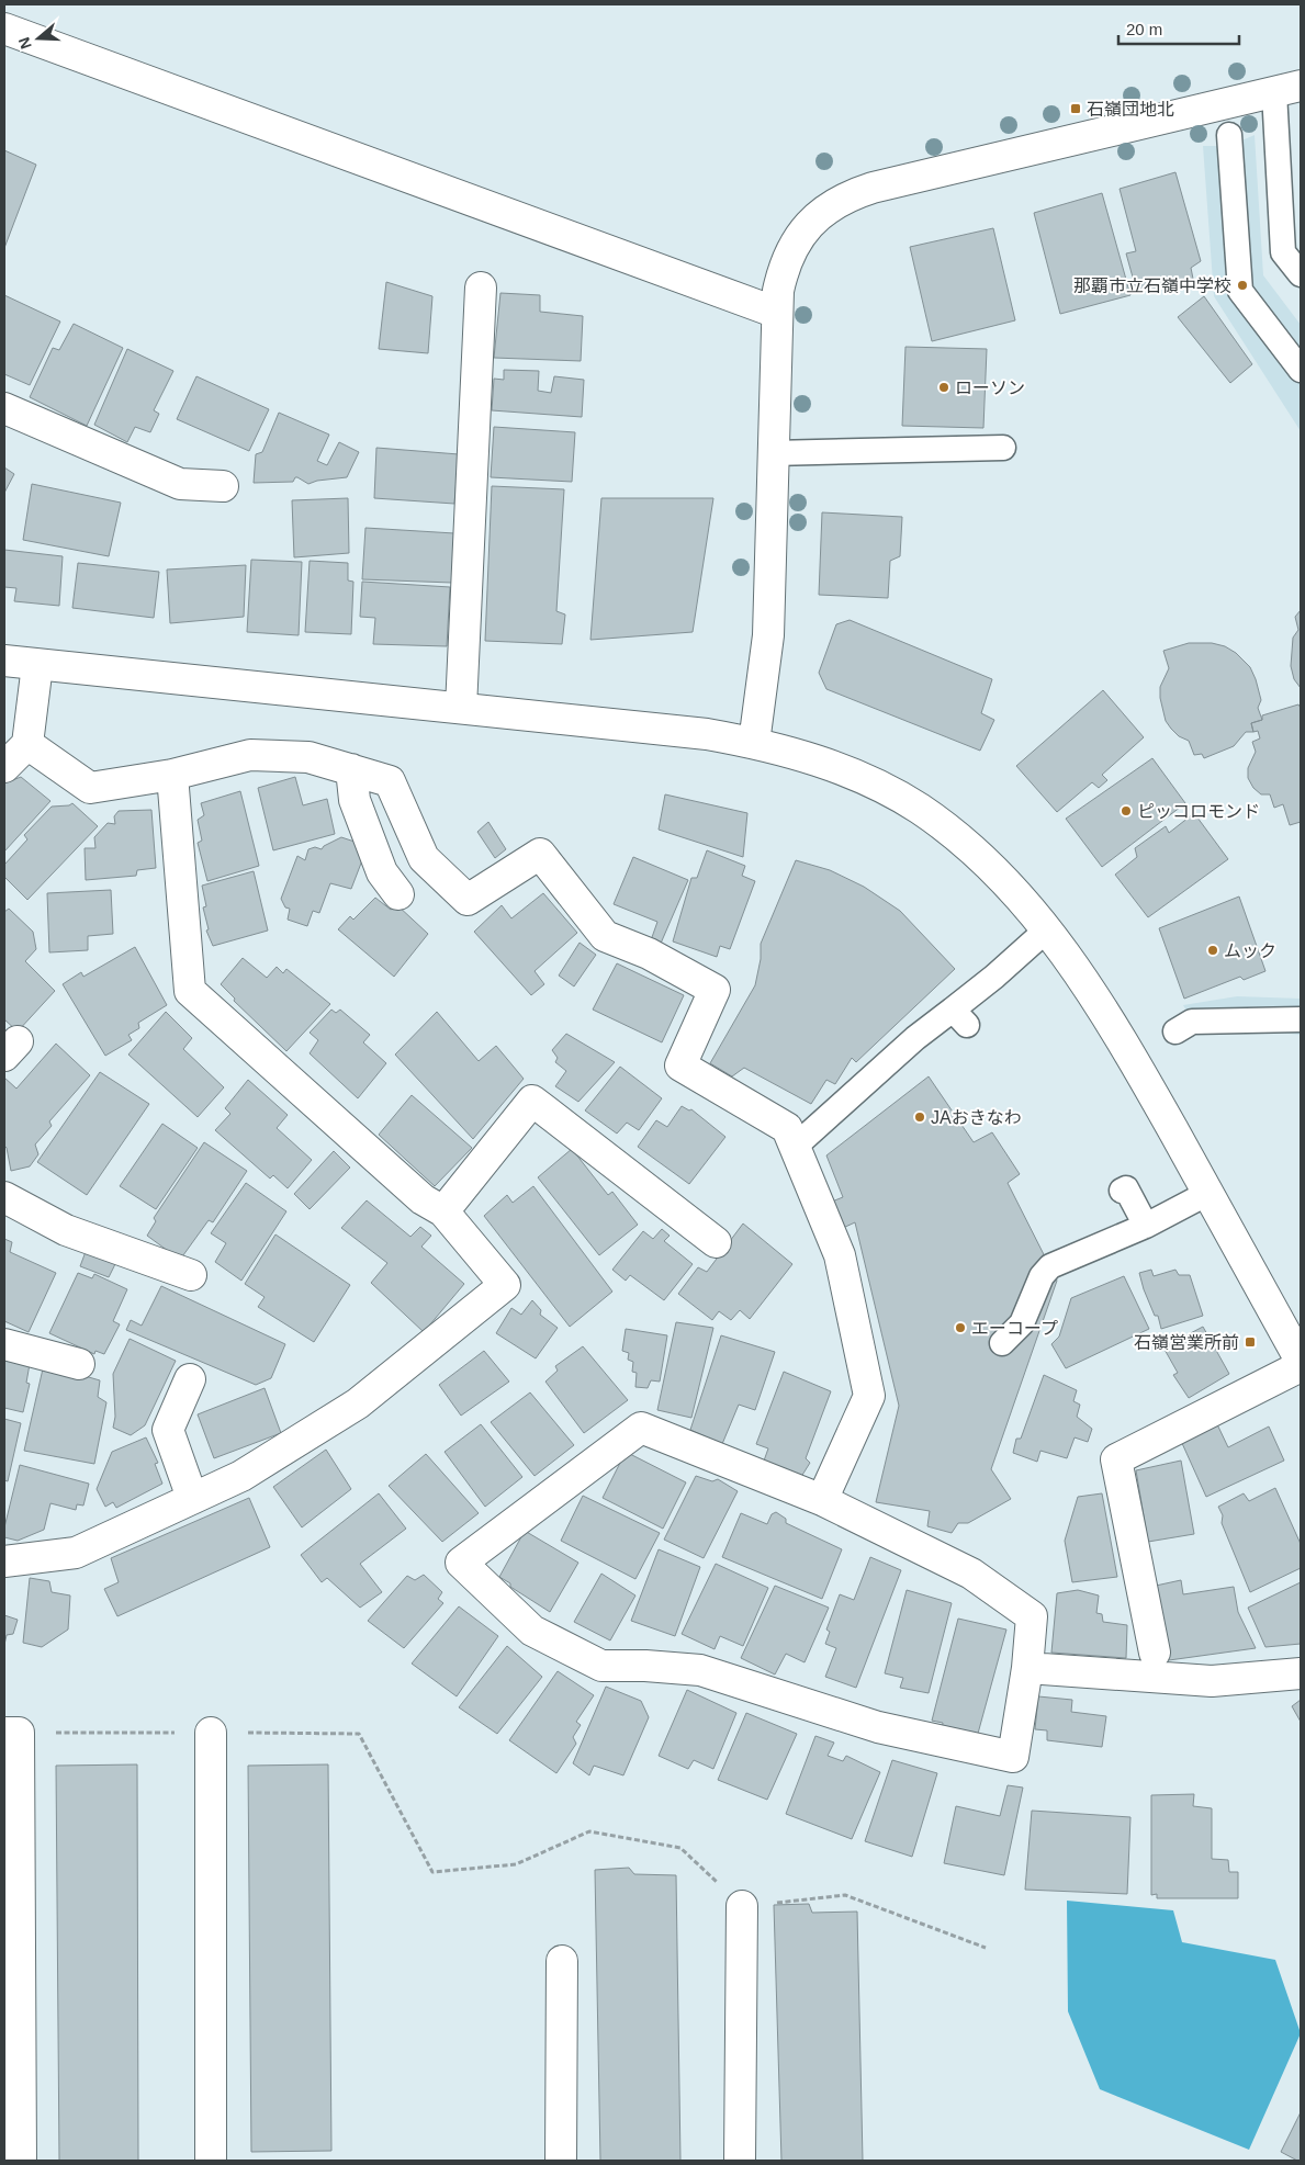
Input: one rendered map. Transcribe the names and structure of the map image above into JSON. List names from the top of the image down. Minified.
{"places":{"transit":["石嶺団地北","石嶺営業所前"],"other":["那覇市立石嶺中学校","ローソン","ピッコロモンド","ムック","JAおきなわ","エーコープ"]},"scale_bar":"20 m","north":"left"}
